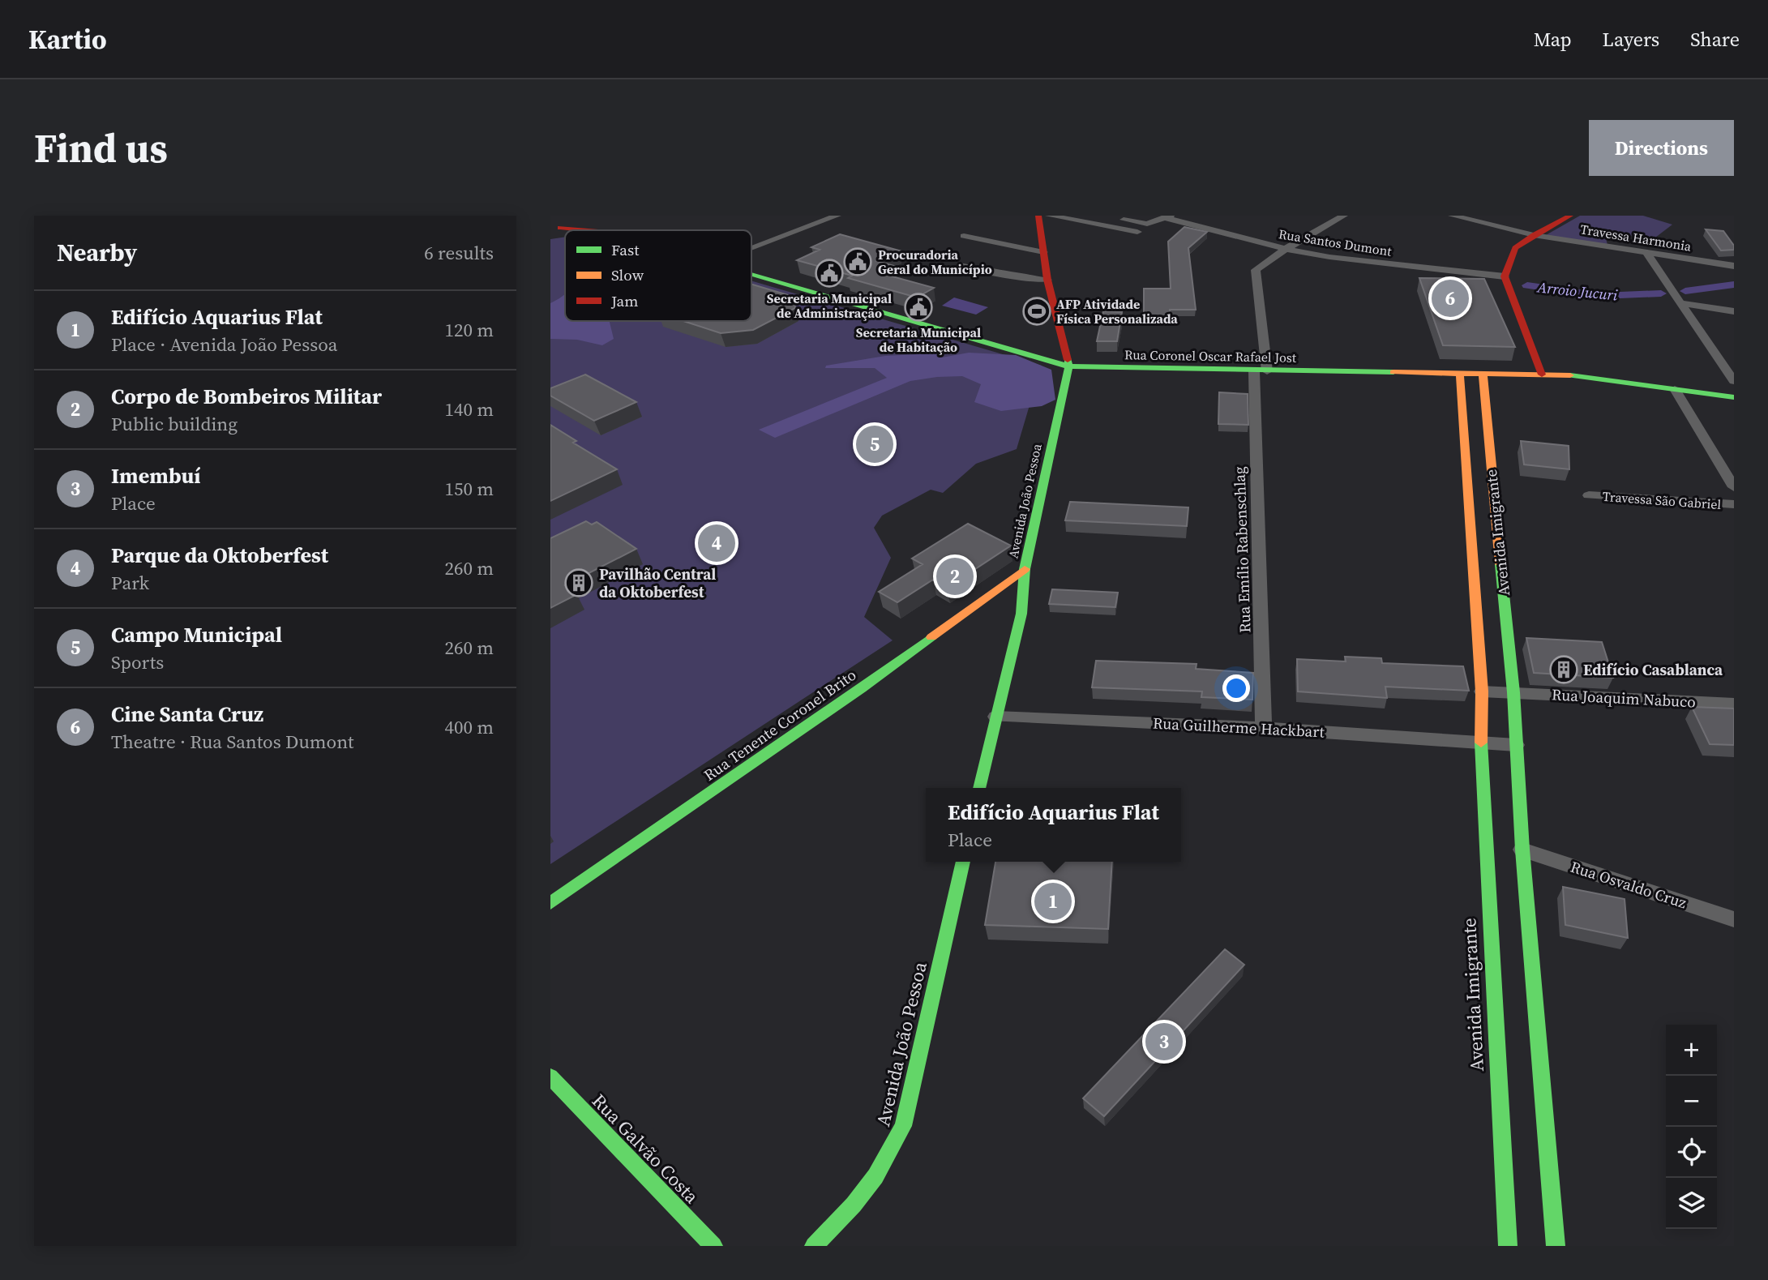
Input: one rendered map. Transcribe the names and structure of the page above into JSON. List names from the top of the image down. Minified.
{"streets":{"street":["Travessa Harmonia","Rua Santos Dumont","Rua Coronel Oscar Rafael Jost","Travessa São Gabriel","Avenida João Pessoa","Avenida Imigrante","Rua Emílio Rabenschlag","Rua Joaquim Nabuco","Rua Tenente Coronel Brito","Rua Guilherme Hackbart","Rua Osvaldo Cruz","Rua Galvão Costa"]},"crossings":[["Rua Santos Dumont","Rua Emílio Rabenschlag"],["Rua Coronel Oscar Rafael Jost","Avenida João Pessoa"],["Rua Coronel Oscar Rafael Jost","Avenida Imigrante"],["Rua Coronel Oscar Rafael Jost","Rua Emílio Rabenschlag"],["Avenida João Pessoa","Rua Tenente Coronel Brito"],["Avenida João Pessoa","Rua Guilherme Hackbart"],["Avenida Imigrante","Rua Joaquim Nabuco"],["Avenida Imigrante","Rua Guilherme Hackbart"],["Avenida Imigrante","Rua Osvaldo Cruz"],["Rua Emílio Rabenschlag","Rua Guilherme Hackbart"]],"water":["Arroio Jucuri"],"places":{"public building":["Procuradoria Geral do Município","Secretaria Municipal de Administração","Secretaria Municipal de Habitação"],"sports":["AFP Atividade Física Personalizada"],"building":["Pavilhão Central da Oktoberfest","Edifício Casablanca"]},"legend":["Fast","Slow","Jam"],"page":{"header":"Kartio","nav":["Map","Layers","Share"],"buttons":"Directions","title":"Find us","heading":["Nearby","6 results"],"pins":["6","5","4","2","1","3"],"list":[{"mark":"1","name":"Edifício Aquarius Flat","note":"Place · Avenida João Pessoa","value":"120 m"},{"mark":"2","name":"Corpo de Bombeiros Militar","note":"Public building","value":"140 m"},{"mark":"3","name":"Imembuí","note":"Place","value":"150 m"},{"mark":"4","name":"Parque da Oktoberfest","note":"Park","value":"260 m"},{"mark":"5","name":"Campo Municipal","note":"Sports","value":"260 m"},{"mark":"6","name":"Cine Santa Cruz","note":"Theatre · Rua Santos Dumont","value":"400 m"}],"popup":["Edifício Aquarius Flat","Place"],"map_buttons":["+","−"]}}
